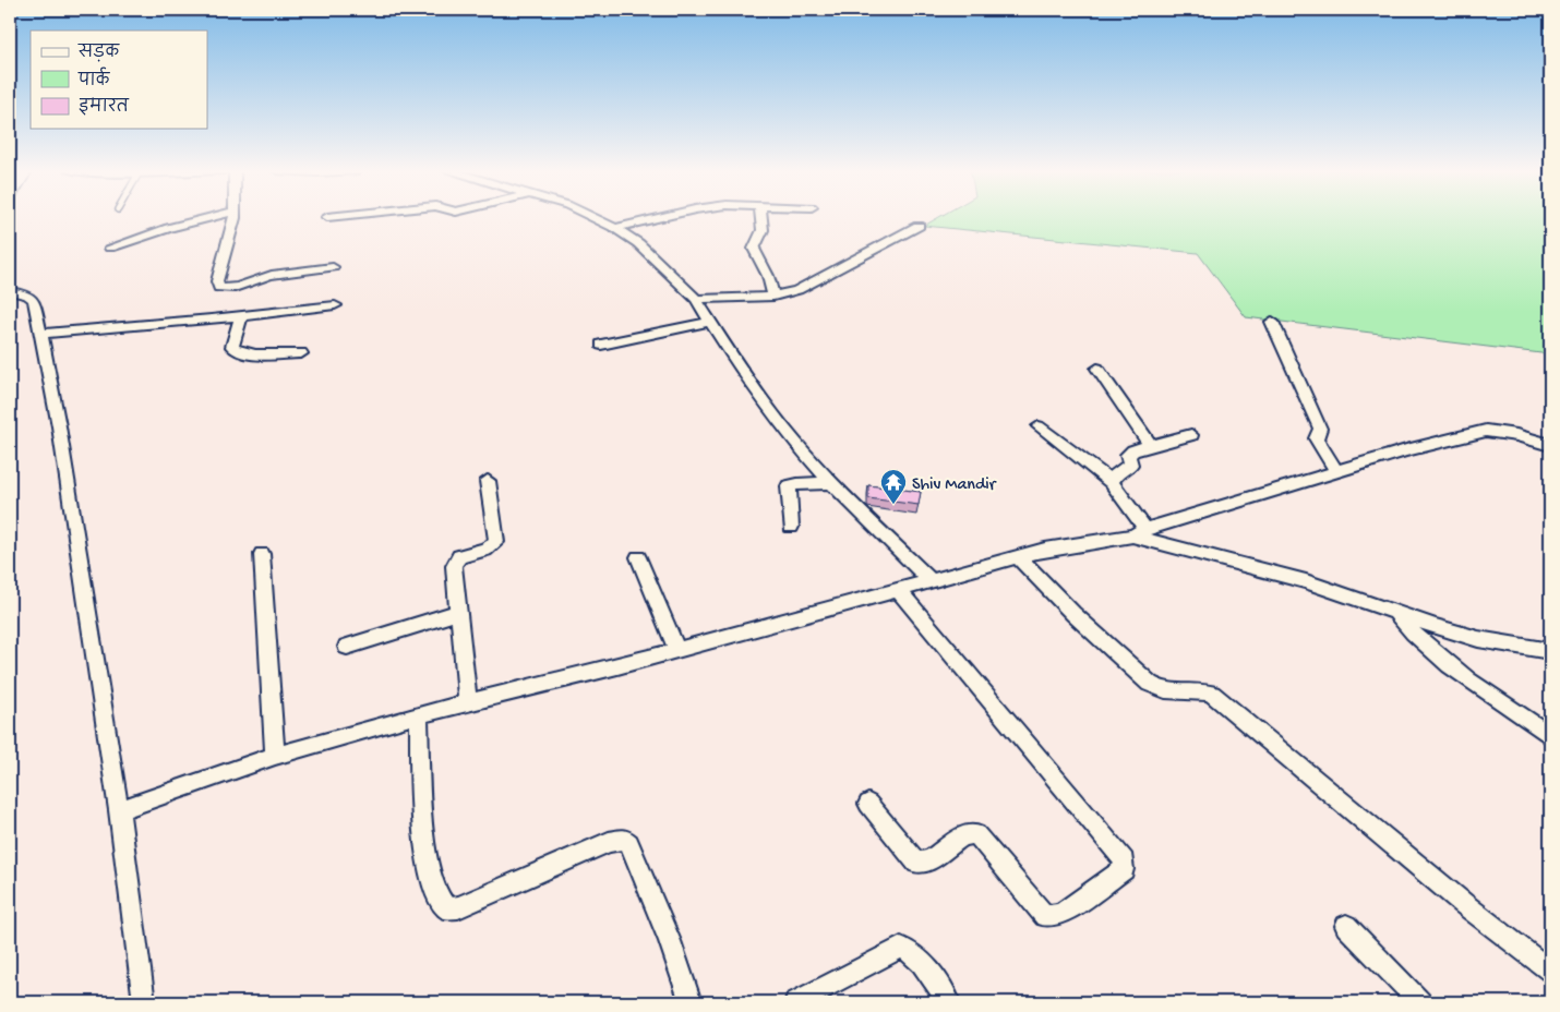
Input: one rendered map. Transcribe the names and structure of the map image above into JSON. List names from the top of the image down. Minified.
{"places":{"temple":["Shiv Mandir"]},"legend":["सड़क","पार्क","इमारत"]}
